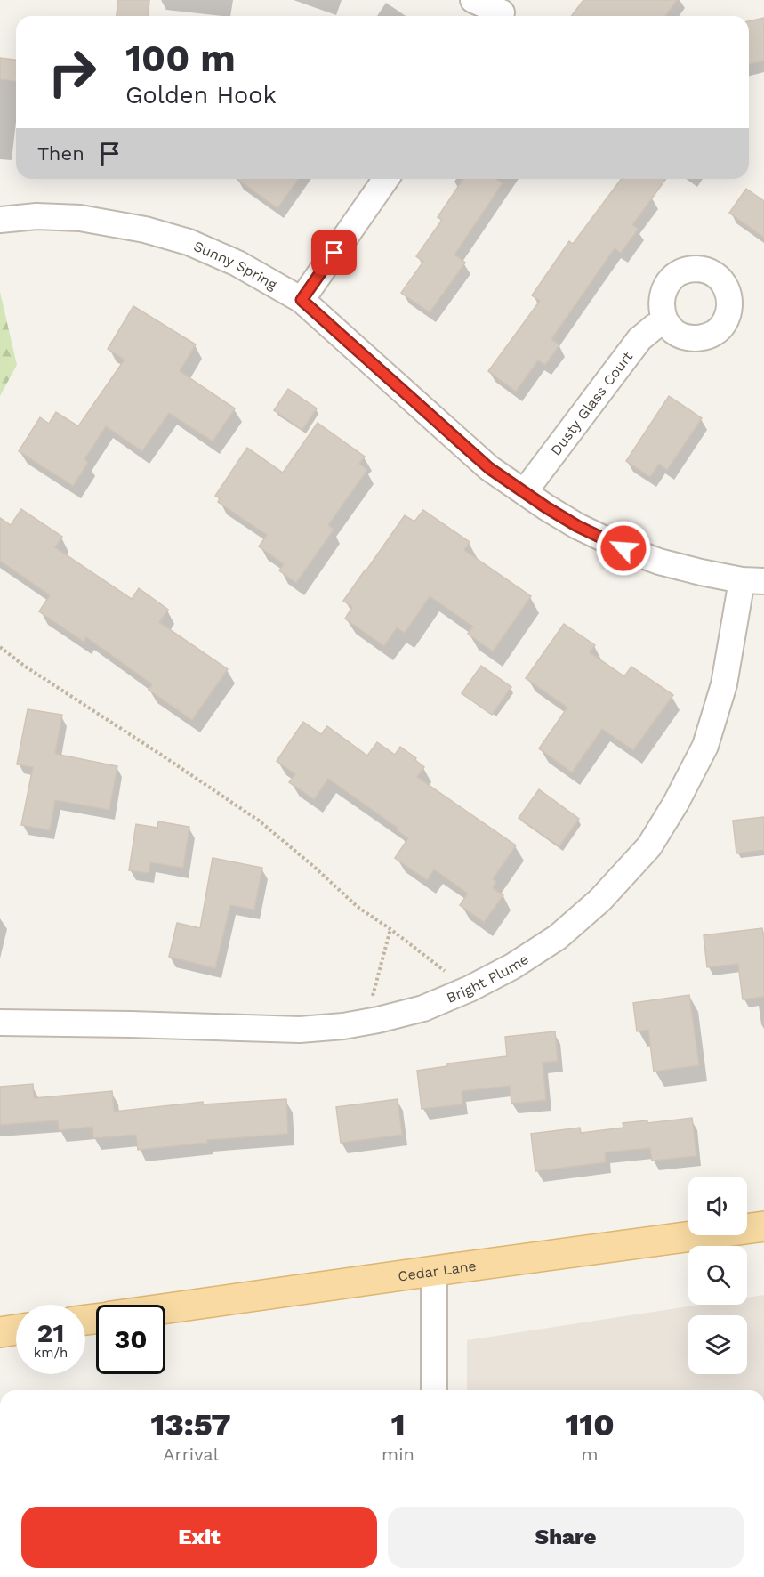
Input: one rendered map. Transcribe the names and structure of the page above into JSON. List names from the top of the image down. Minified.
{"streets":{"main road":["Cedar Lane"],"street":["Sunny Spring","Dusty Glass Court","Bright Plume"]},"crossings":[["Sunny Spring","Dusty Glass Court"],["Sunny Spring","Bright Plume"]],"page":{"turn":["100 m","Golden Hook"],"then":"Then","speed":"21 km/h","limit":"30","eta":["13:57","Arrival","1","min","110","m"],"buttons":["Exit","Share"]}}
